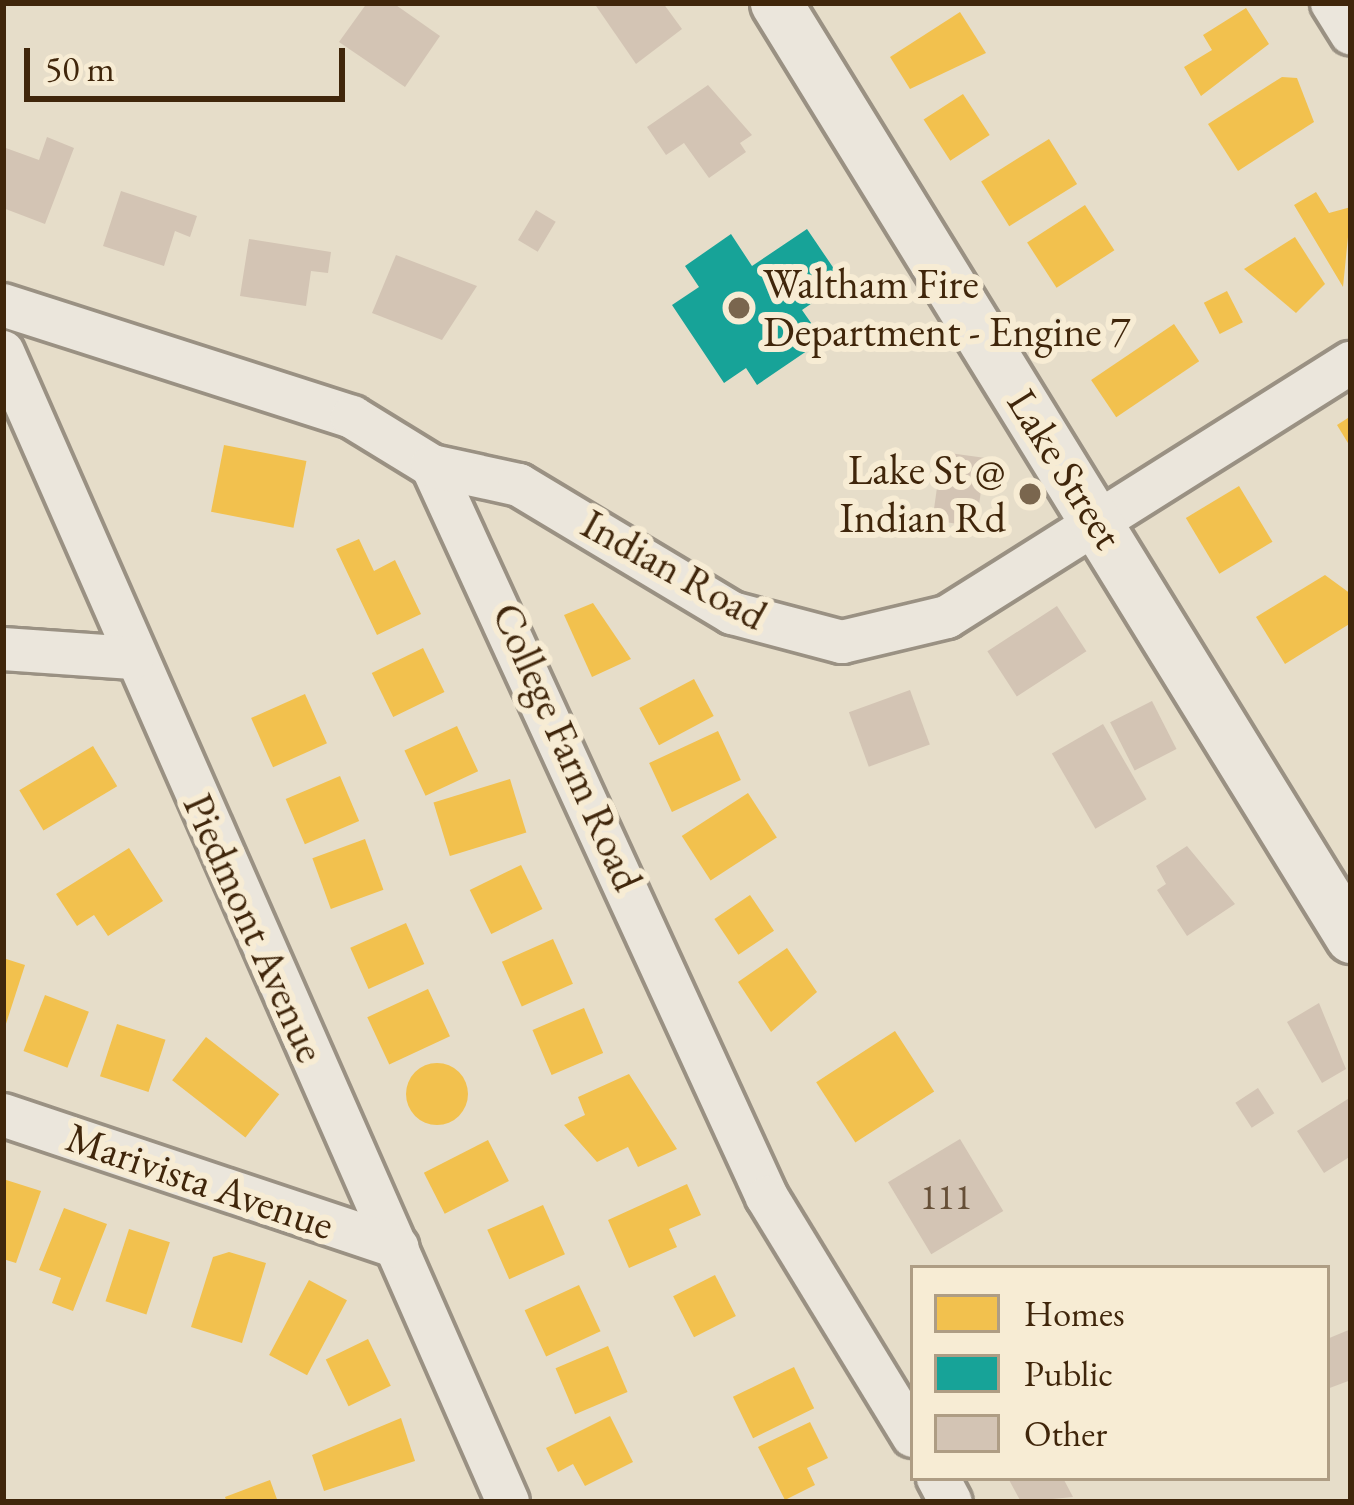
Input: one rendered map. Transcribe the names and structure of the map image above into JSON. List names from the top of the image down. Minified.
{"streets":{"street":["Lake Street","Indian Road","College Farm Road","Piedmont Avenue","Marivista Avenue"]},"crossings":[["Lake Street","Indian Road"],["Indian Road","College Farm Road"],["Piedmont Avenue","Marivista Avenue"]],"places":["Waltham Fire Department - Engine 7","Lake St @ Indian Rd"],"house_numbers":["111"],"legend":["Homes","Public","Other"],"scale_bar":"50 m"}
